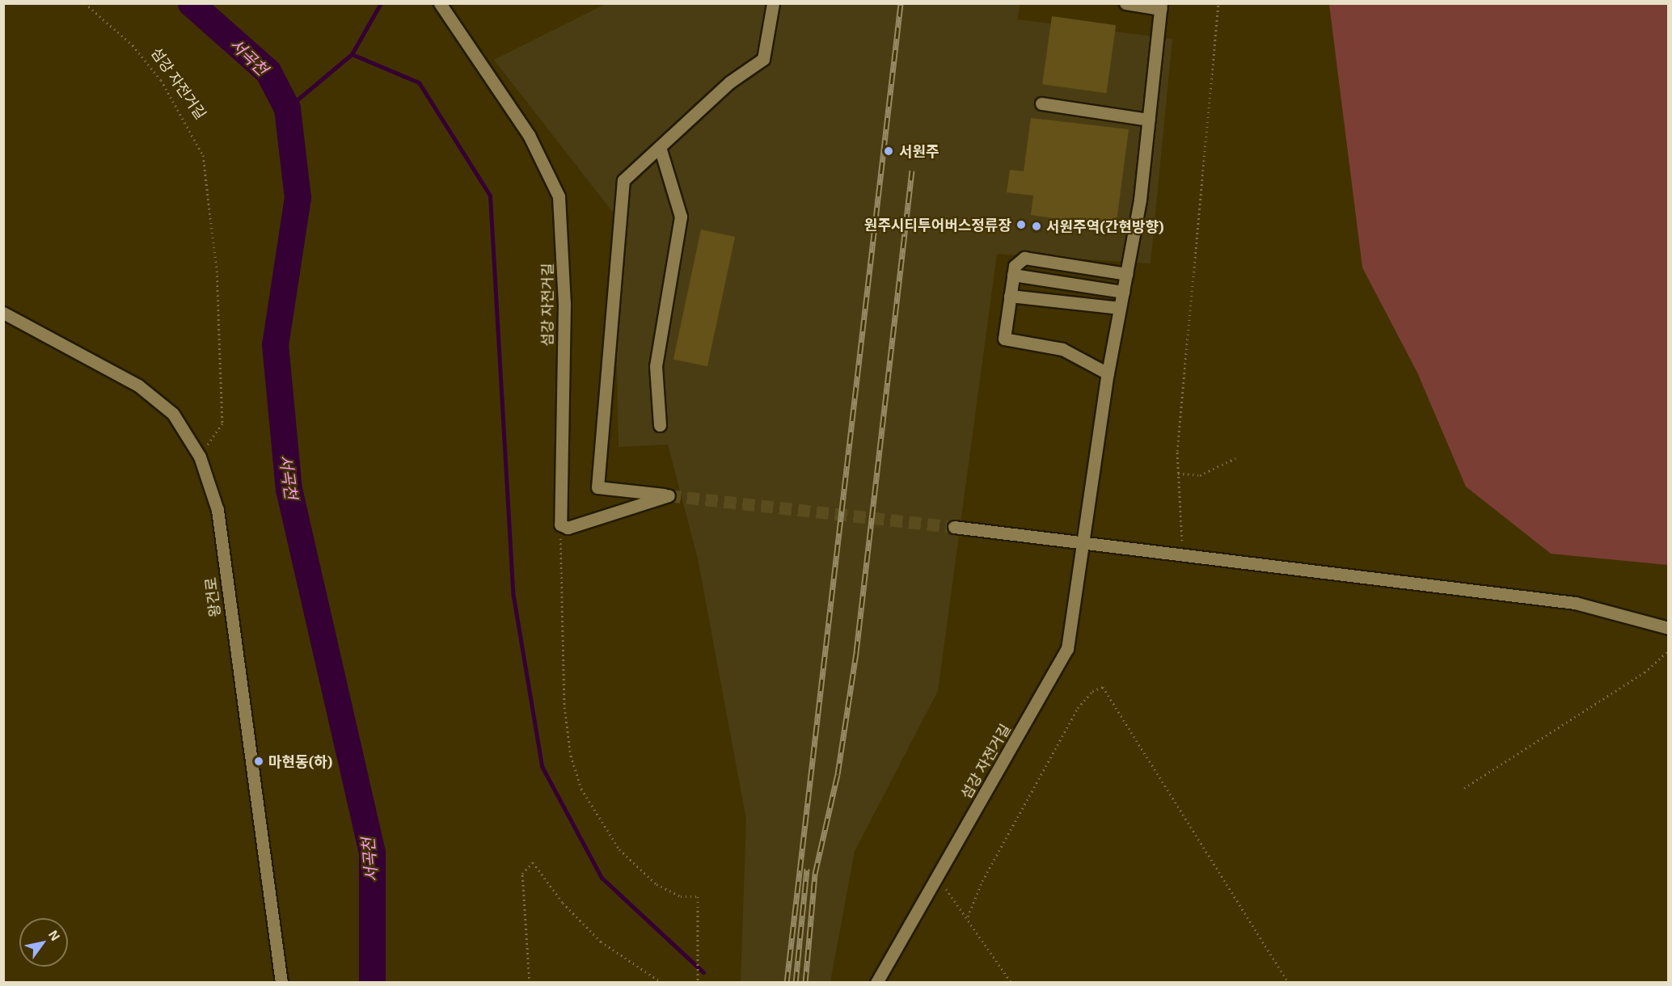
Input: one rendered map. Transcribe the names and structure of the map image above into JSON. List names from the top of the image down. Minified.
{"streets":{"street":["섬강 자전거길","왕건로"]},"crossings":[["섬강 자전거길","왕건로"]],"water":["서곡천"],"places":["서원주","원주시티투어버스정류장","서원주역(간현방향)","마현동(하)"],"north":"top right"}
